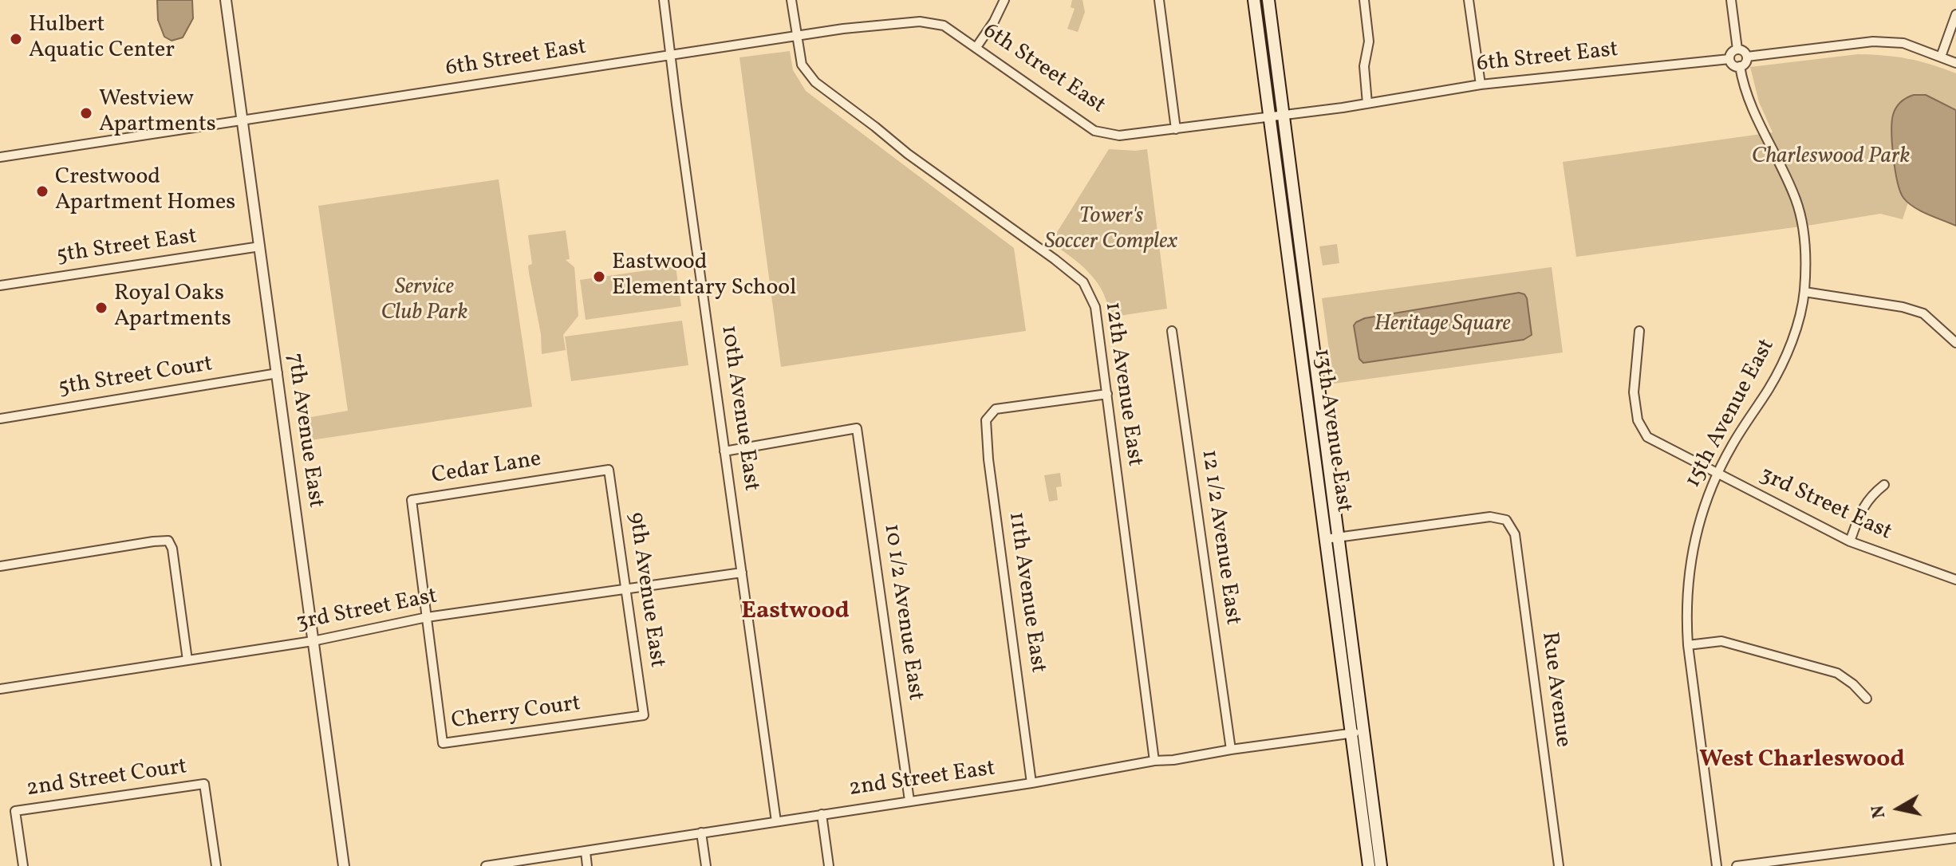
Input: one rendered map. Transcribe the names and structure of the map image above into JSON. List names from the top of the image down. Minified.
{"streets":{"main road":["13th Avenue East"],"street":["6th Street East","5th Street East","5th Street Court","12th Avenue East","10th Avenue East","15th Avenue East","7th Avenue East","Cedar Lane","3rd Street East","12 1/2 Avenue East","9th Avenue East","11th Avenue East","10 1/2 Avenue East","Rue Avenue","Cherry Court","2nd Street Court","2nd Street East"]},"crossings":[["6th Street East","12th Avenue East"],["6th Street East","10th Avenue East"],["6th Street East","15th Avenue East"],["6th Street East","7th Avenue East"],["6th Street East","13th Avenue East"],["5th Street East","7th Avenue East"],["5th Street Court","7th Avenue East"],["12th Avenue East","11th Avenue East"],["12th Avenue East","2nd Street East"],["10th Avenue East","3rd Street East"],["10th Avenue East","10 1/2 Avenue East"],["10th Avenue East","2nd Street East"],["15th Avenue East","3rd Street East"],["7th Avenue East","3rd Street East"],["13th Avenue East","Rue Avenue"],["13th Avenue East","2nd Street East"],["Cedar Lane","3rd Street East"],["Cedar Lane","9th Avenue East"],["Cedar Lane","Cherry Court"],["3rd Street East","9th Avenue East"],["3rd Street East","Cherry Court"],["12 1/2 Avenue East","2nd Street East"],["9th Avenue East","Cherry Court"],["11th Avenue East","2nd Street East"],["10 1/2 Avenue East","2nd Street East"]],"districts":["Eastwood","West Charleswood"],"parks":["Charleswood Park","Tower's Soccer Complex","Service Club Park","Heritage Square"],"places":["Hulbert Aquatic Center","Westview Apartments","Crestwood Apartment Homes","Eastwood Elementary School","Royal Oaks Apartments"],"north":"left"}
